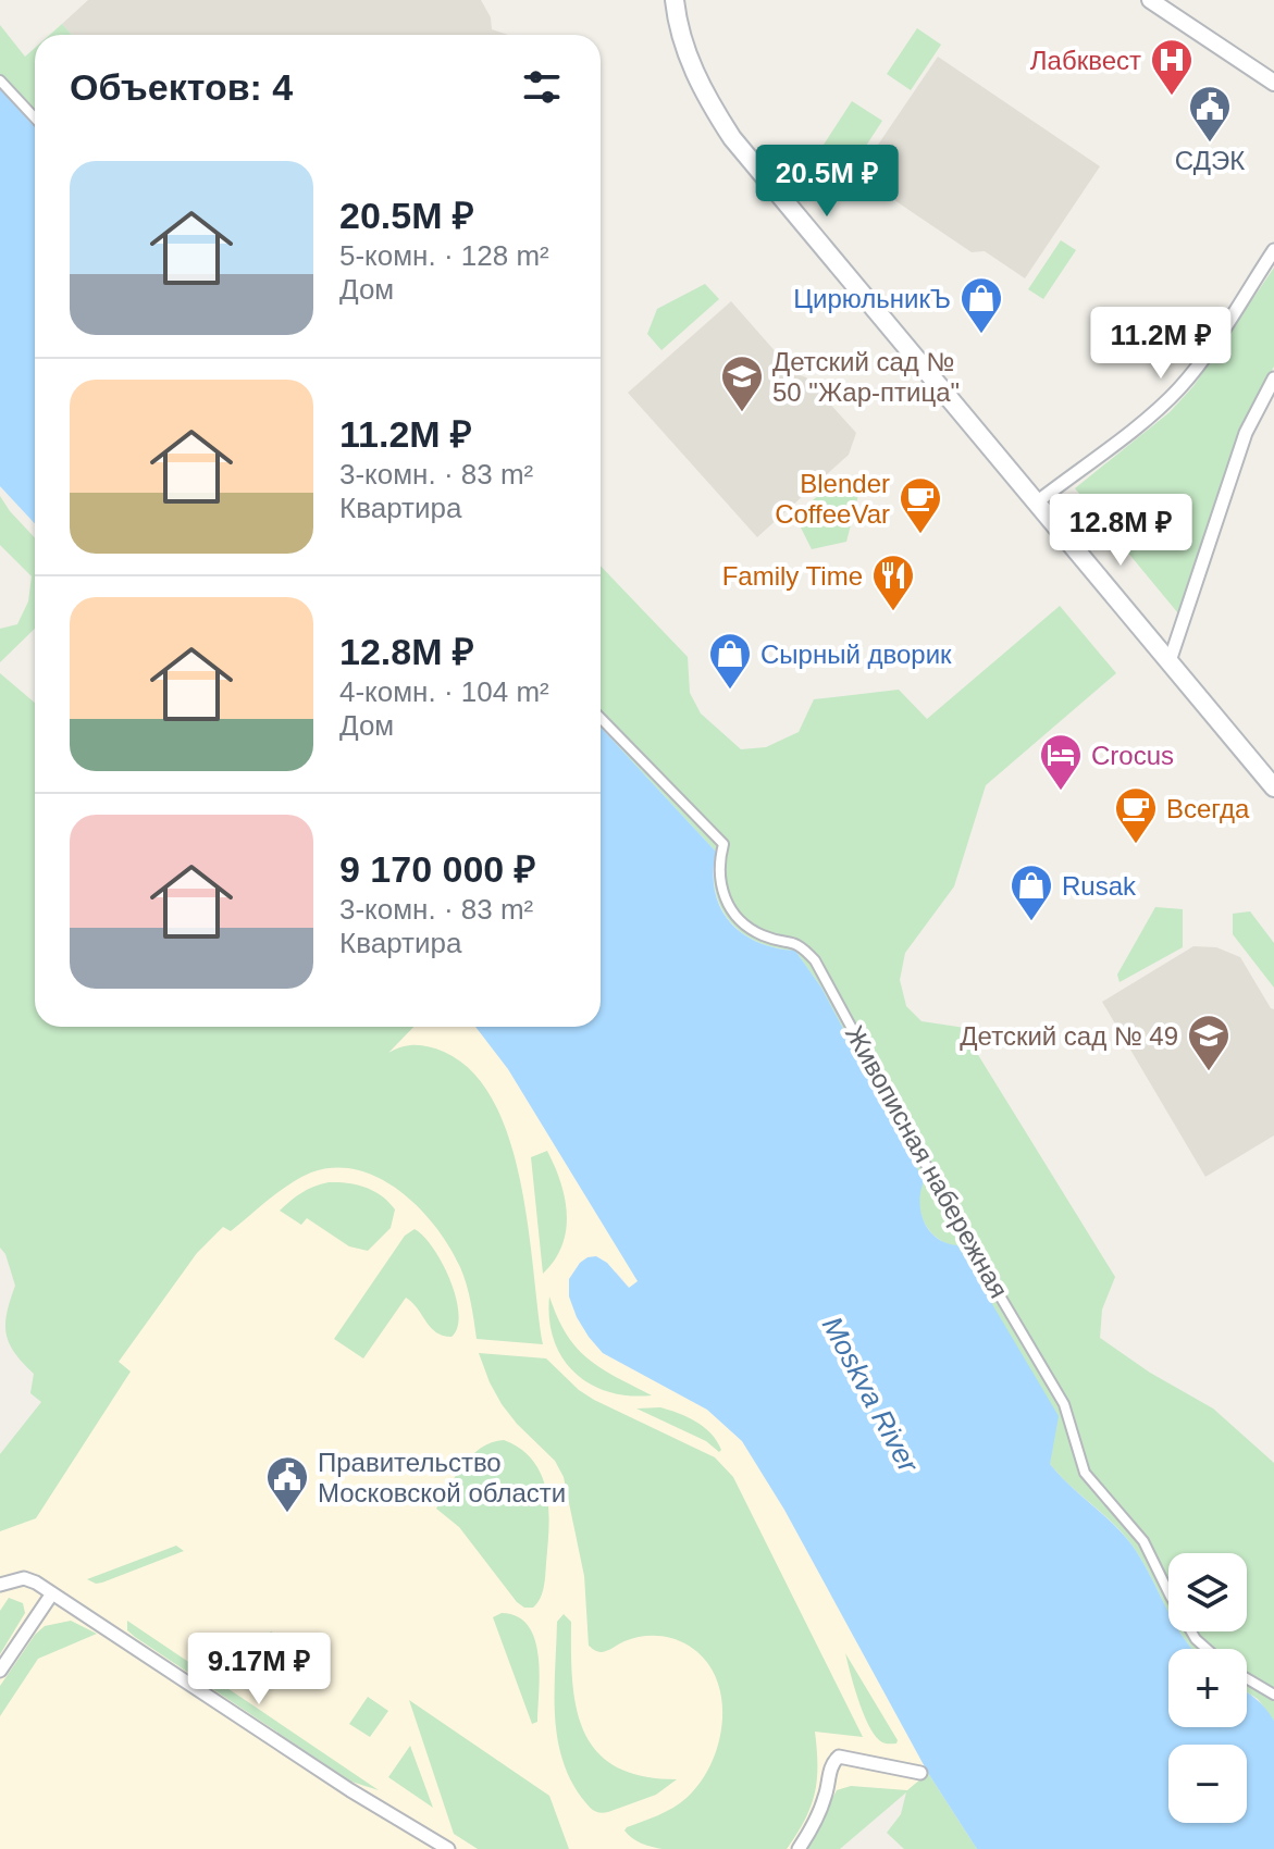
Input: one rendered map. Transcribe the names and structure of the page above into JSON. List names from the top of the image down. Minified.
{"streets":{"street":["Живописная набережная"]},"water":["Moskva River"],"places":{"hospital":["Лабквест"],"public building":["СДЭК","Правительство Московской области"],"shop":["ЦирюльникЪ","Сырный дворик","Rusak"],"school or university":["Детский сад № 50 \"Жар-птица\"","Детский сад № 49"],"cafe":["Blender CoffeeVar","Всегда"],"restaurant":["Family Time"],"hotel":["Crocus"]},"page":{"heading":"Объектов: 4","list":[{"name":"20.5M ₽","note":"5-комн. · 128 m² · Дом"},{"name":"11.2M ₽","note":"3-комн. · 83 m² · Квартира"},{"name":"12.8M ₽","note":"4-комн. · 104 m² · Дом"},{"name":"9 170 000 ₽","note":"3-комн. · 83 m² · Квартира"}],"price":["20.5M ₽","11.2M ₽","12.8M ₽","9.17M ₽"],"map_buttons":["+","−"]}}
